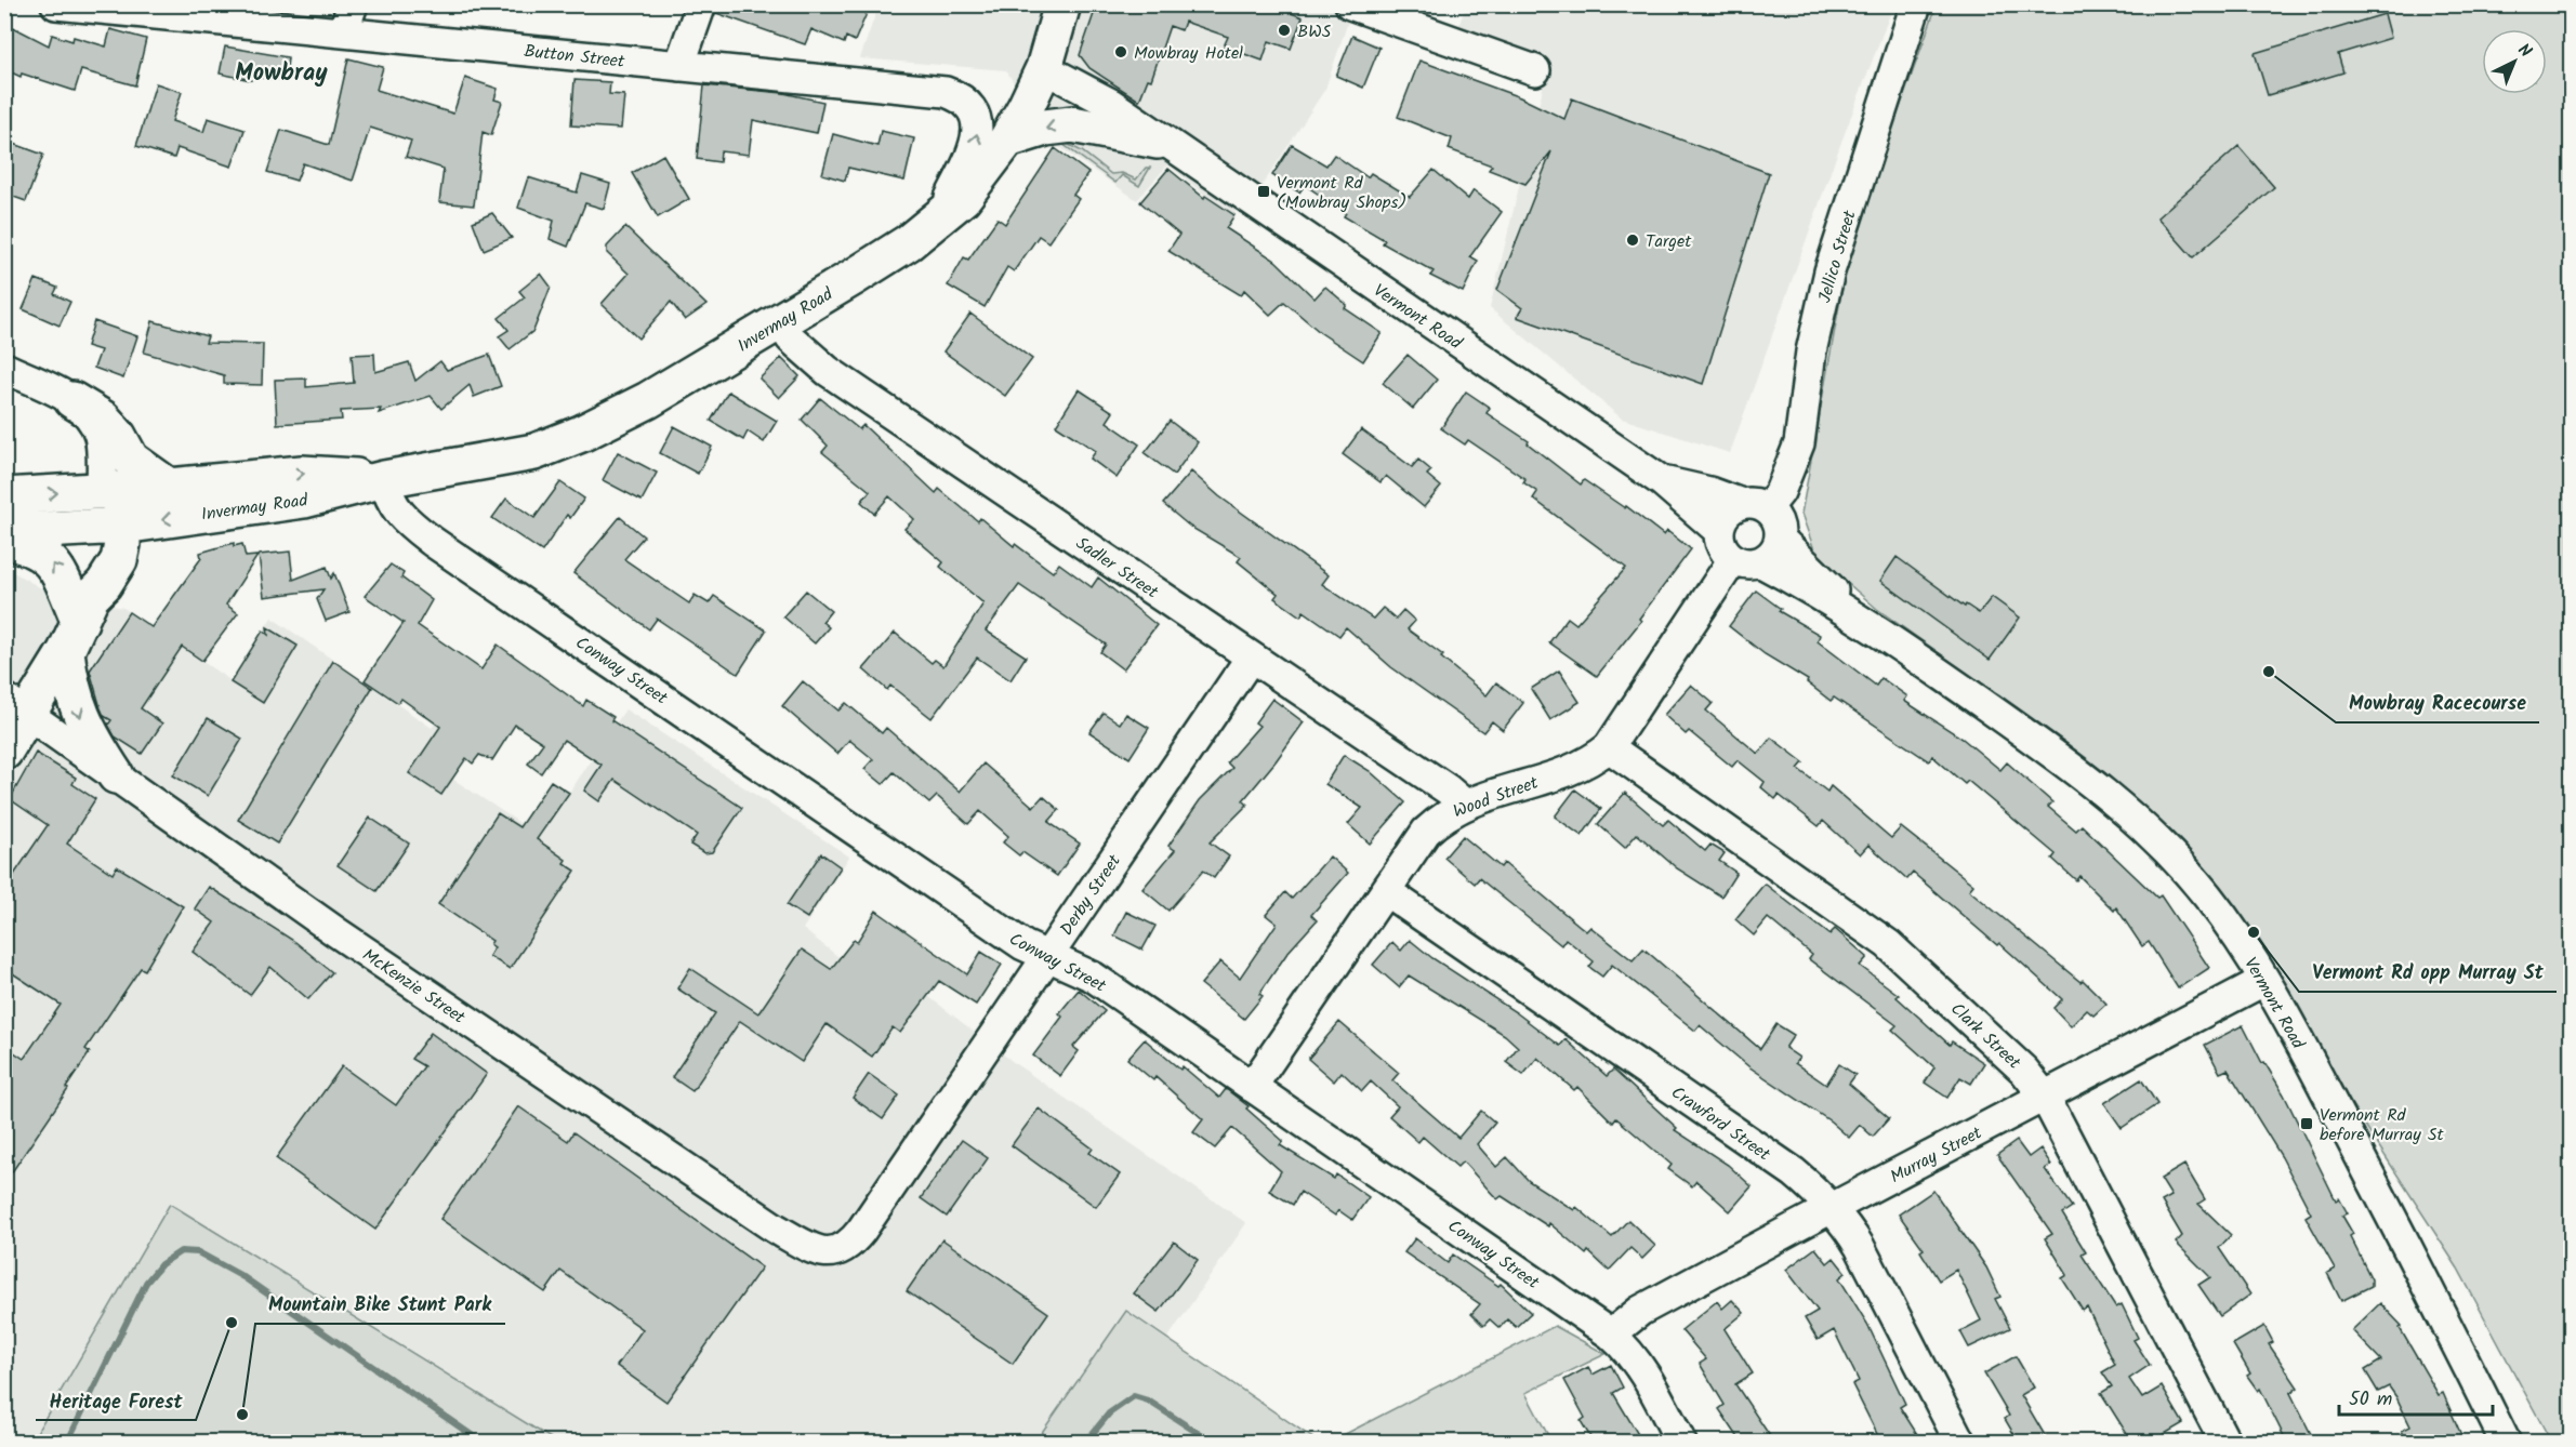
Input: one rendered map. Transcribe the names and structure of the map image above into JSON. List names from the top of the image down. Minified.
{"streets":{"main road":["Invermay Road"],"street":["Button Street","Jellico Street","Vermont Road","Sadler Street","Conway Street","Wood Street","Derby Street","McKenzie Street","Clark Street","Crawford Street","Murray Street"]},"crossings":[["Button Street","Invermay Road"],["Jellico Street","Vermont Road"],["Jellico Street","Wood Street"],["Vermont Road","Invermay Road"],["Vermont Road","Wood Street"],["Vermont Road","Murray Street"],["Invermay Road","Sadler Street"],["Invermay Road","Conway Street"],["Sadler Street","Wood Street"],["Sadler Street","Derby Street"],["Conway Street","Wood Street"],["Conway Street","Derby Street"],["Conway Street","Murray Street"],["Wood Street","Clark Street"],["Wood Street","Crawford Street"],["Derby Street","McKenzie Street"],["Clark Street","Murray Street"],["Crawford Street","Murray Street"]],"districts":["Mowbray"],"places":{"other":["BWS","Mowbray Hotel","Target","Mowbray Racecourse","Vermont Rd opp Murray St","Heritage Forest","Mountain Bike Stunt Park"],"transit":["Vermont Rd (Mowbray Shops)","Vermont Rd before Murray St"]},"scale_bar":"50 m","north":"top right"}
